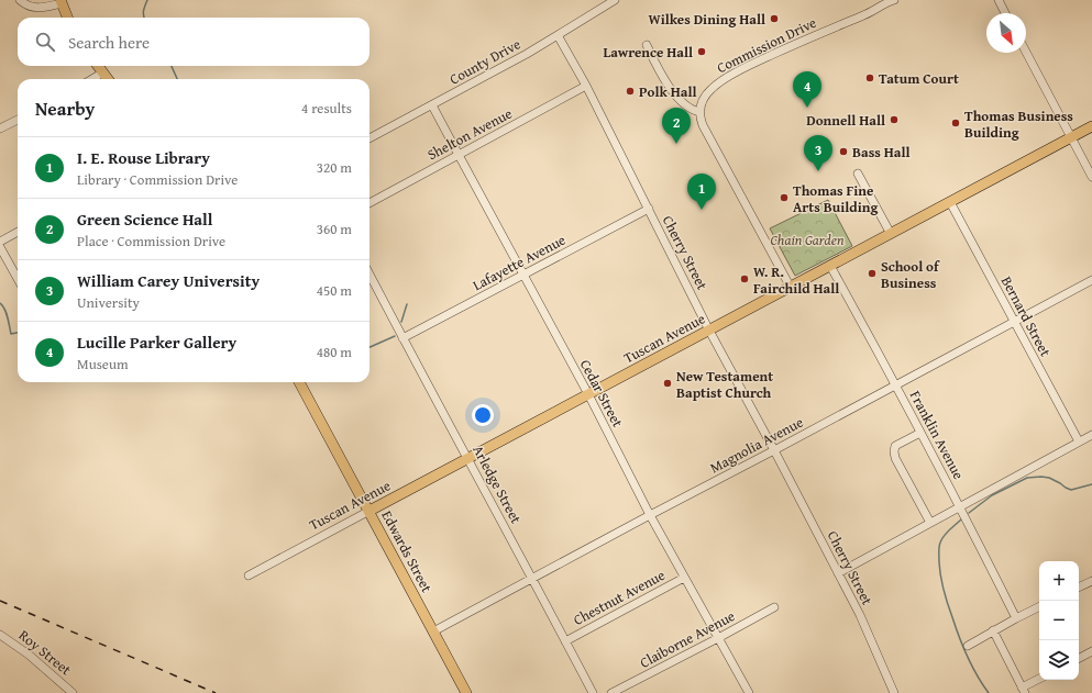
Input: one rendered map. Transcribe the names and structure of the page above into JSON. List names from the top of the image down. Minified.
{"streets":{"main road":["Tuscan Avenue","Edwards Street"],"street":["Commission Drive","County Drive","Shelton Avenue","Cherry Street","Lafayette Avenue","Bernard Street","Cedar Street","Franklin Avenue","Magnolia Avenue","Arledge Street","Chestnut Avenue","Claiborne Avenue","Roy Street"]},"crossings":[["County Drive","Cherry Street"],["County Drive","Cedar Street"],["Shelton Avenue","Cherry Street"],["Shelton Avenue","Cedar Street"],["Cherry Street","Lafayette Avenue"],["Cherry Street","Tuscan Avenue"],["Cherry Street","Magnolia Avenue"],["Lafayette Avenue","Cedar Street"],["Lafayette Avenue","Arledge Street"],["Bernard Street","Tuscan Avenue"],["Bernard Street","Magnolia Avenue"],["Tuscan Avenue","Cedar Street"],["Tuscan Avenue","Franklin Avenue"],["Tuscan Avenue","Arledge Street"],["Tuscan Avenue","Edwards Street"],["Cedar Street","Magnolia Avenue"],["Cedar Street","Chestnut Avenue"],["Cedar Street","Claiborne Avenue"],["Franklin Avenue","Magnolia Avenue"],["Magnolia Avenue","Arledge Street"],["Magnolia Avenue","Edwards Street"],["Arledge Street","Chestnut Avenue"]],"parks":["Chain Garden"],"places":["Wilkes Dining Hall","Lawrence Hall","Tatum Court","Polk Hall","Donnell Hall","Thomas Business Building","Bass Hall","Thomas Fine Arts Building","School of Business","W. R. Fairchild Hall","New Testament Baptist Church"],"north":"bottom right","page":{"search":"Search here","pins":["4","2","3","1"],"heading":["Nearby","4 results"],"list":[{"mark":"1","name":"I. E. Rouse Library","note":"Library · Commission Drive","value":"320 m"},{"mark":"2","name":"Green Science Hall","note":"Place · Commission Drive","value":"360 m"},{"mark":"3","name":"William Carey University","note":"University","value":"450 m"},{"mark":"4","name":"Lucille Parker Gallery","note":"Museum","value":"480 m"}],"map_buttons":["+","−"]}}
